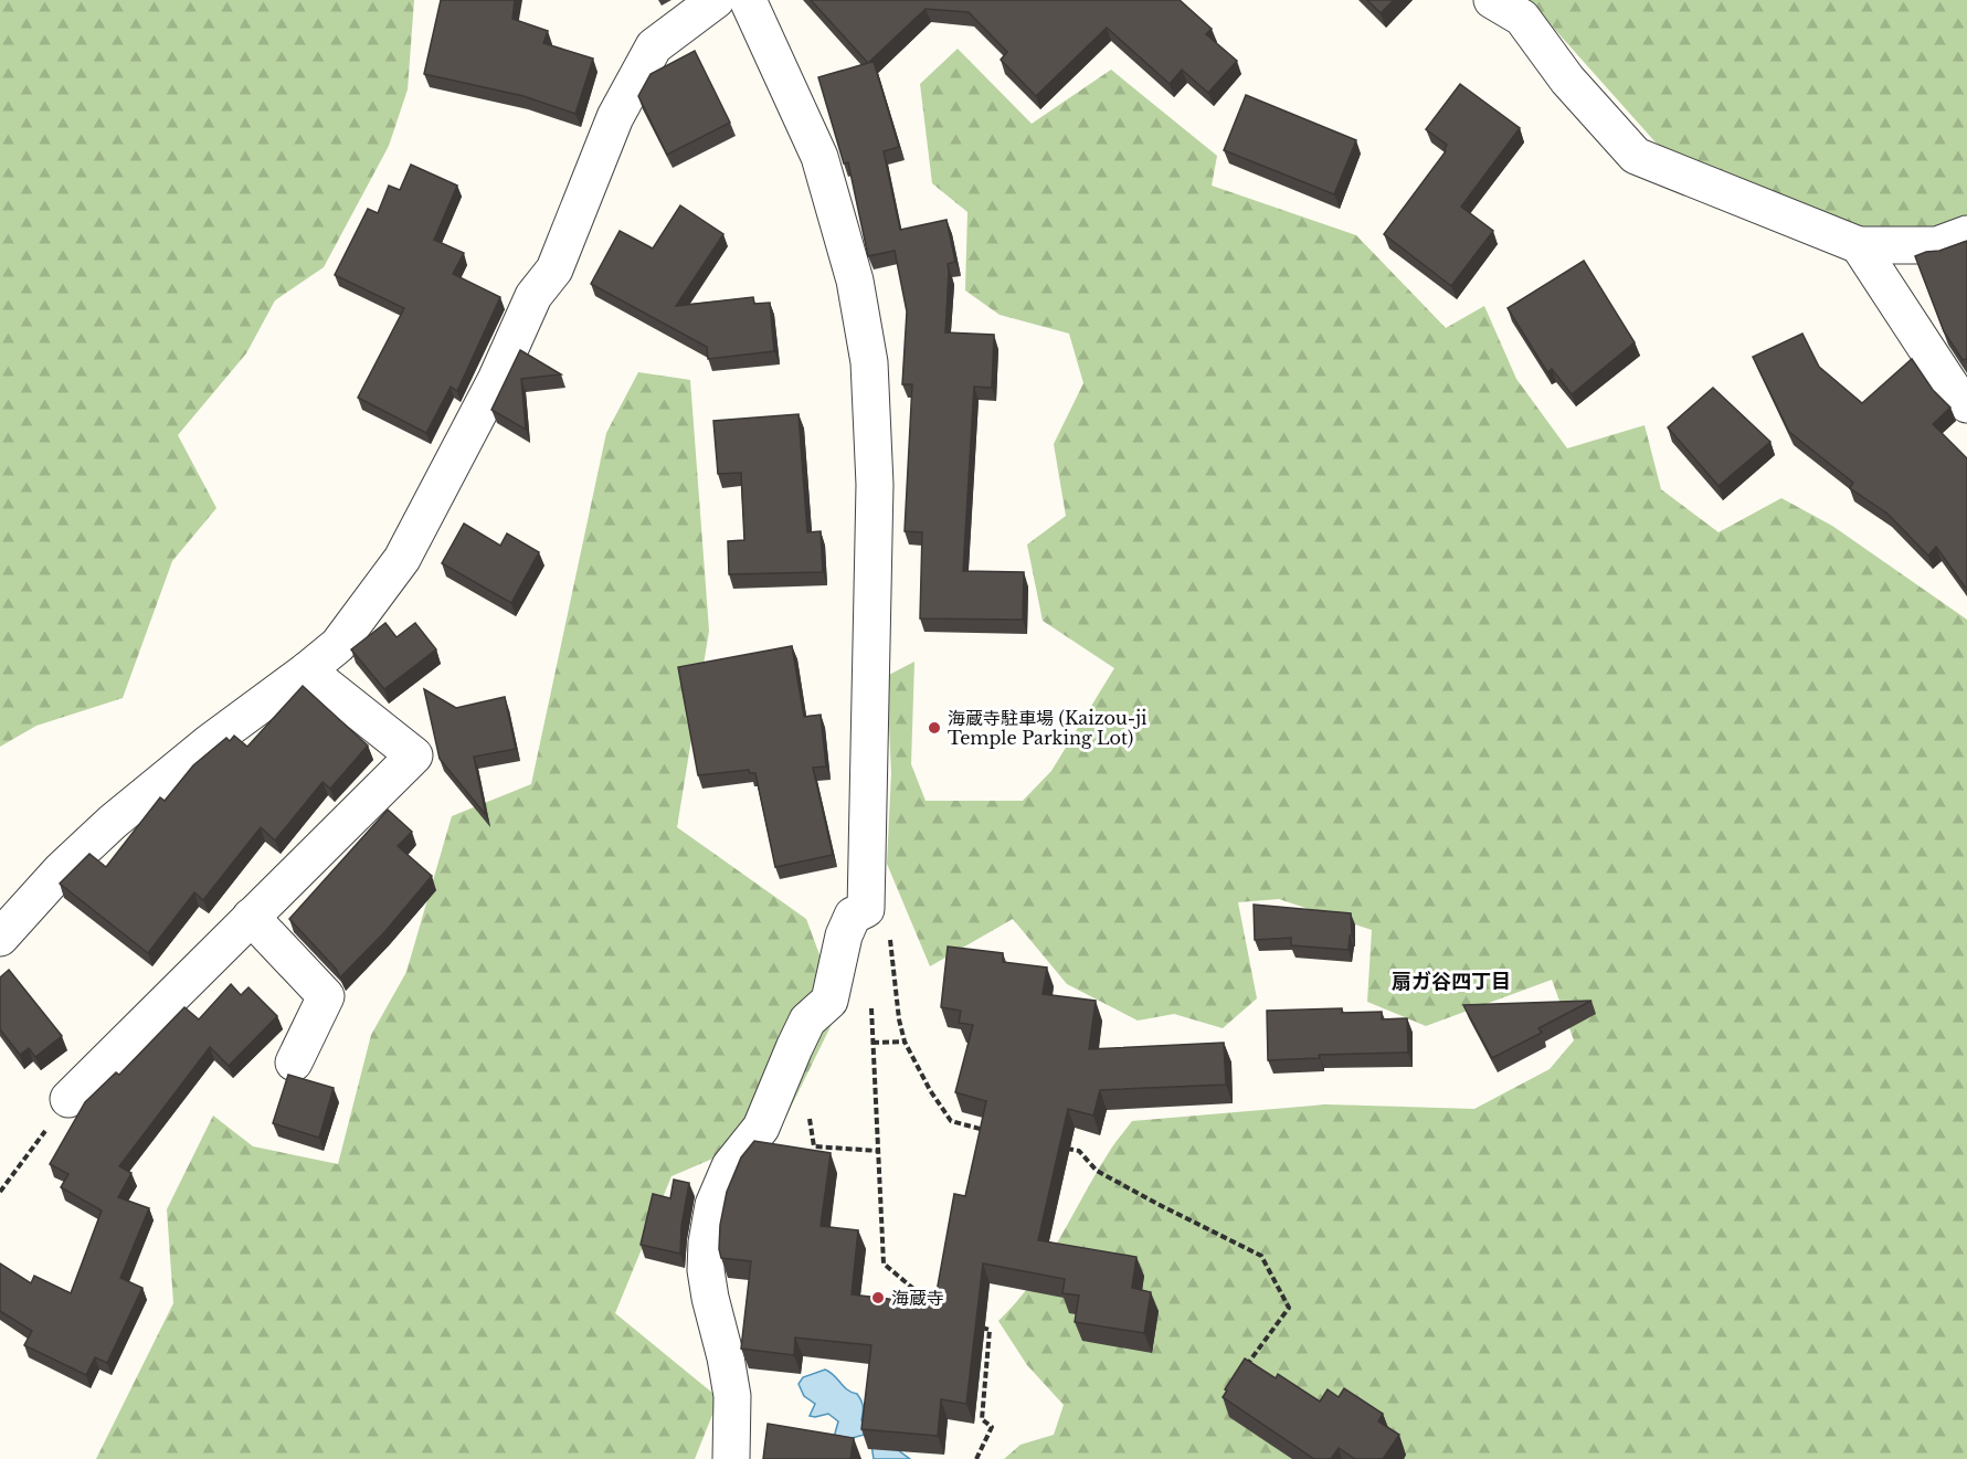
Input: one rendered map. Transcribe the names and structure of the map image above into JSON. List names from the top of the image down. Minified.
{"districts":["扇ガ谷四丁目"],"places":["海蔵寺駐車場 (Kaizou-ji Temple Parking Lot)","海蔵寺"]}
